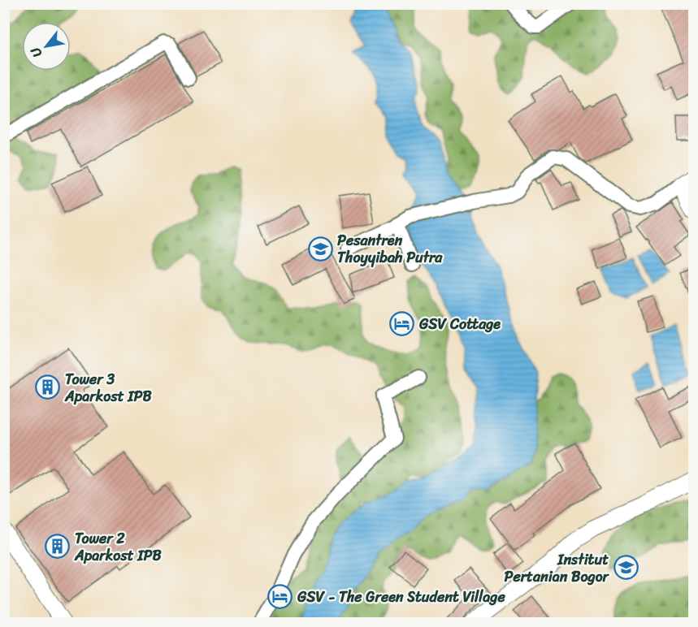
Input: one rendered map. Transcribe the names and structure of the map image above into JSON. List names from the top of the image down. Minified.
{"places":{"school or university":["Pesantren Thoyyibah Putra","Institut Pertanian Bogor"],"hotel":["GSV Cottage","GSV - The Green Student Village"],"building":["Tower 3 Aparkost IPB","Tower 2 Aparkost IPB"]},"north":"bottom left"}
